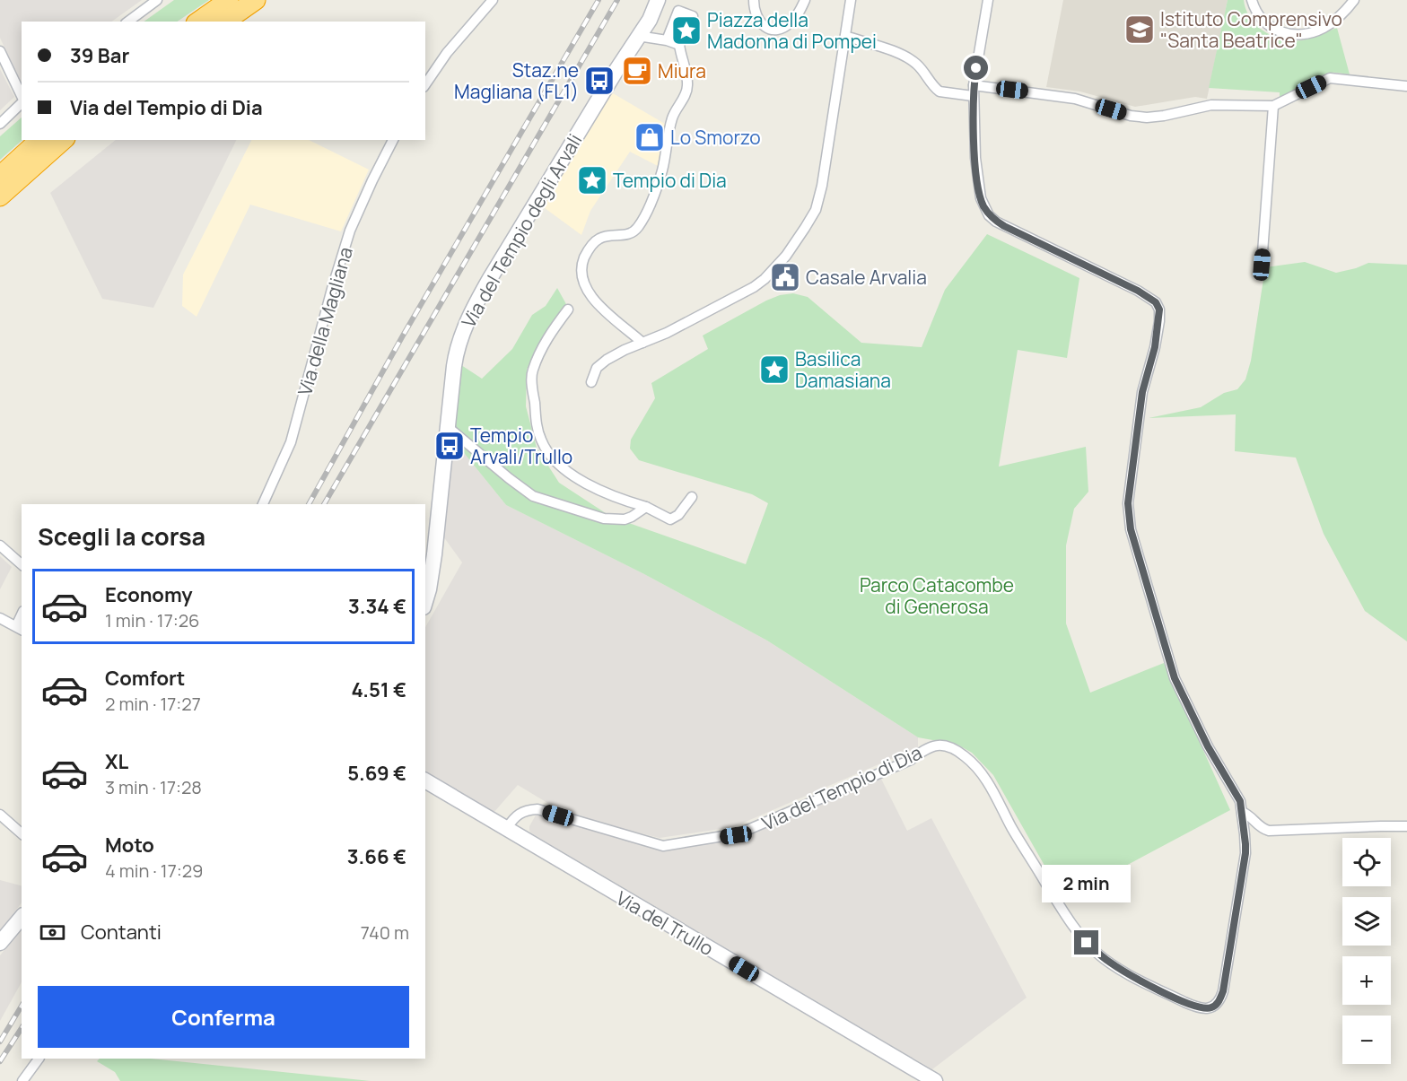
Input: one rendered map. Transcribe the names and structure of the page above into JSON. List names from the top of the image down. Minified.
{"streets":{"main road":["Via del Tempio degli Arvali","Via del Trullo"],"street":["Via della Magliana","Via del Tempio di Dia"]},"crossings":[["Via del Tempio di Dia","Via del Trullo"]],"parks":["Parco Catacombe di Generosa"],"places":{"school or university":["Istituto Comprensivo \"Santa Beatrice\""],"place":["Piazza della Madonna di Pompei","Tempio di Dia","Basilica Damasiana"],"cafe":["Miura"],"bus stop":["Staz.ne Magliana (FL1)","Tempio Arvali/Trullo"],"shop":["Lo Smorzo"],"public building":["Casale Arvalia"]},"page":{"banner":["39 Bar","Via del Tempio di Dia"],"heading":"Scegli la corsa","list":[{"name":"Economy","note":"1 min · 17:26","value":"3.34 €"},{"name":"Comfort","note":"2 min · 17:27","value":"4.51 €"},{"name":"XL","note":"3 min · 17:28","value":"5.69 €"},{"name":"Moto","note":"4 min · 17:29","value":"3.66 €"}],"map_buttons":["+","−"],"bubble":"2 min","pay":["Contanti","740 m"],"buttons":"Conferma"}}
